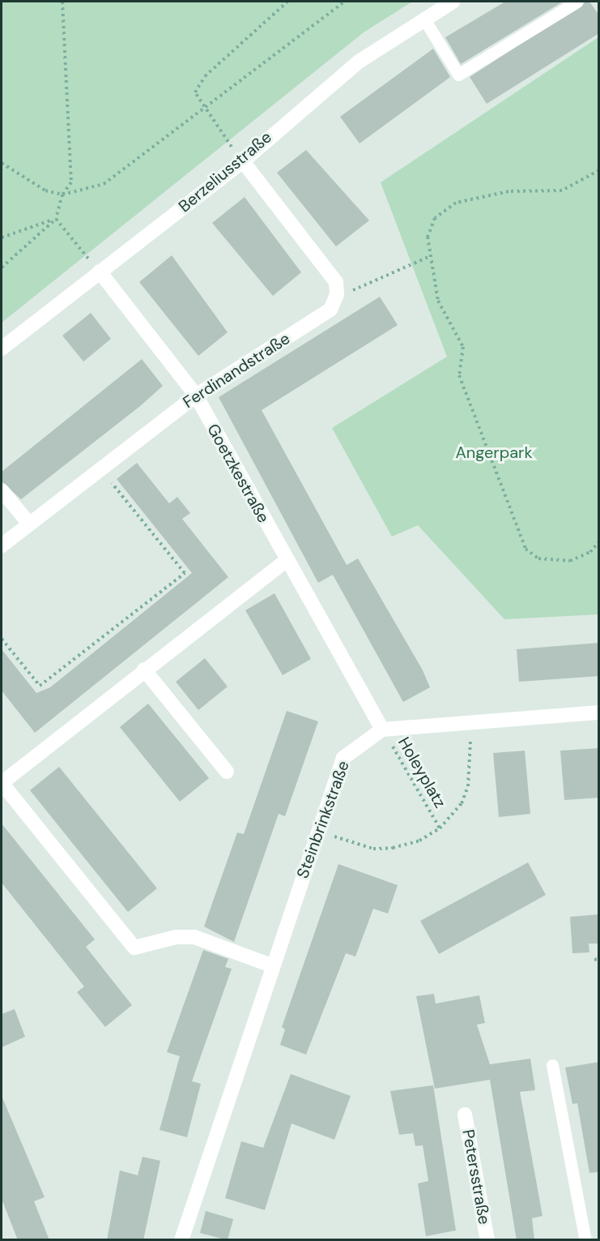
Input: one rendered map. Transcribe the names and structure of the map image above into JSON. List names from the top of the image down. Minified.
{"streets":{"street":["Berzeliusstraße","Ferdinandstraße","Goetzkestraße","Steinbrinkstraße","Petersstraße"],"path":["Holeyplatz"]},"crossings":[["Berzeliusstraße","Goetzkestraße"],["Ferdinandstraße","Goetzkestraße"],["Goetzkestraße","Holeyplatz"],["Goetzkestraße","Steinbrinkstraße"],["Holeyplatz","Steinbrinkstraße"]],"parks":["Angerpark"]}
